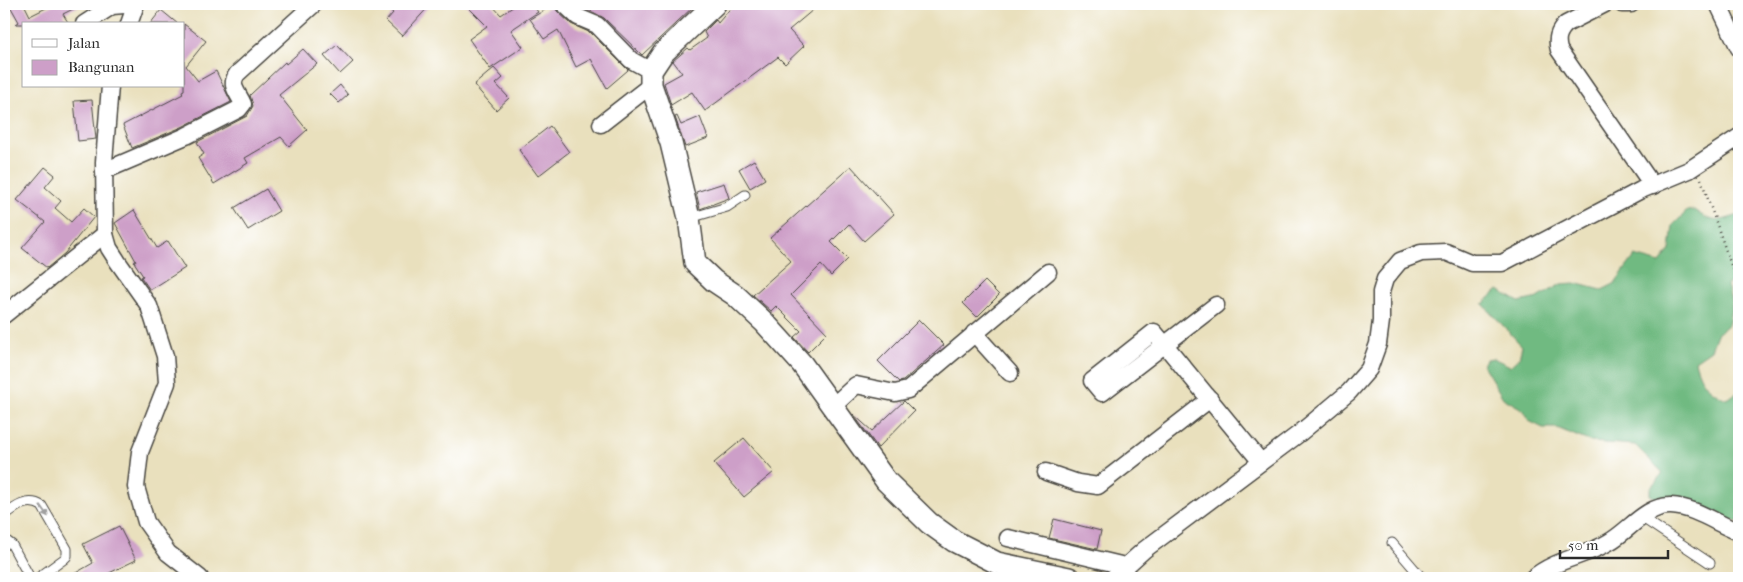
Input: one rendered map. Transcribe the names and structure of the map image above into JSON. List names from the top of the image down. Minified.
{"legend":["Jalan","Bangunan"],"scale_bar":"50 m"}
